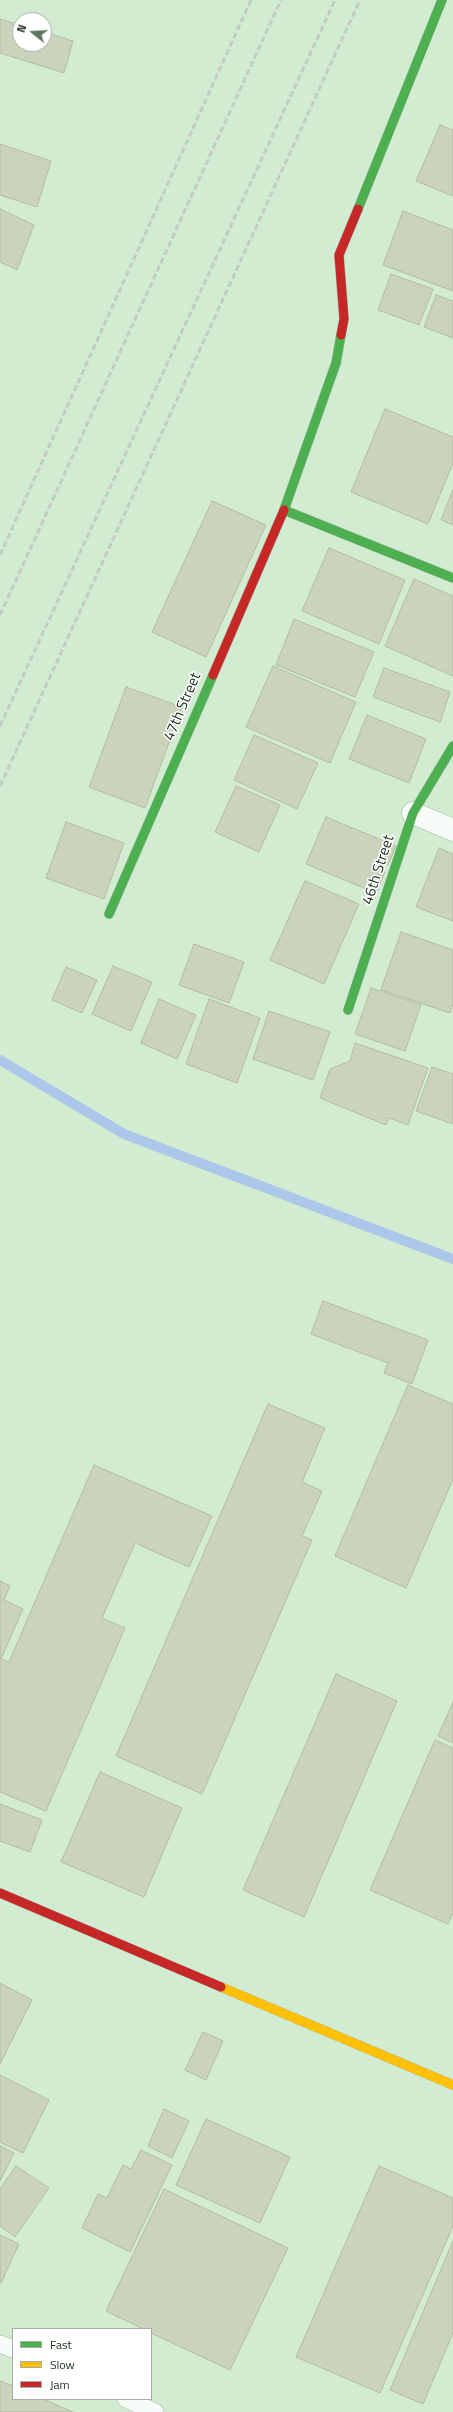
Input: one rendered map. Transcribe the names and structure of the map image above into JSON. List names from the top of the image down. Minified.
{"streets":{"street":["47th Street","46th Street"]},"legend":["Fast","Slow","Jam"],"north":"left"}
